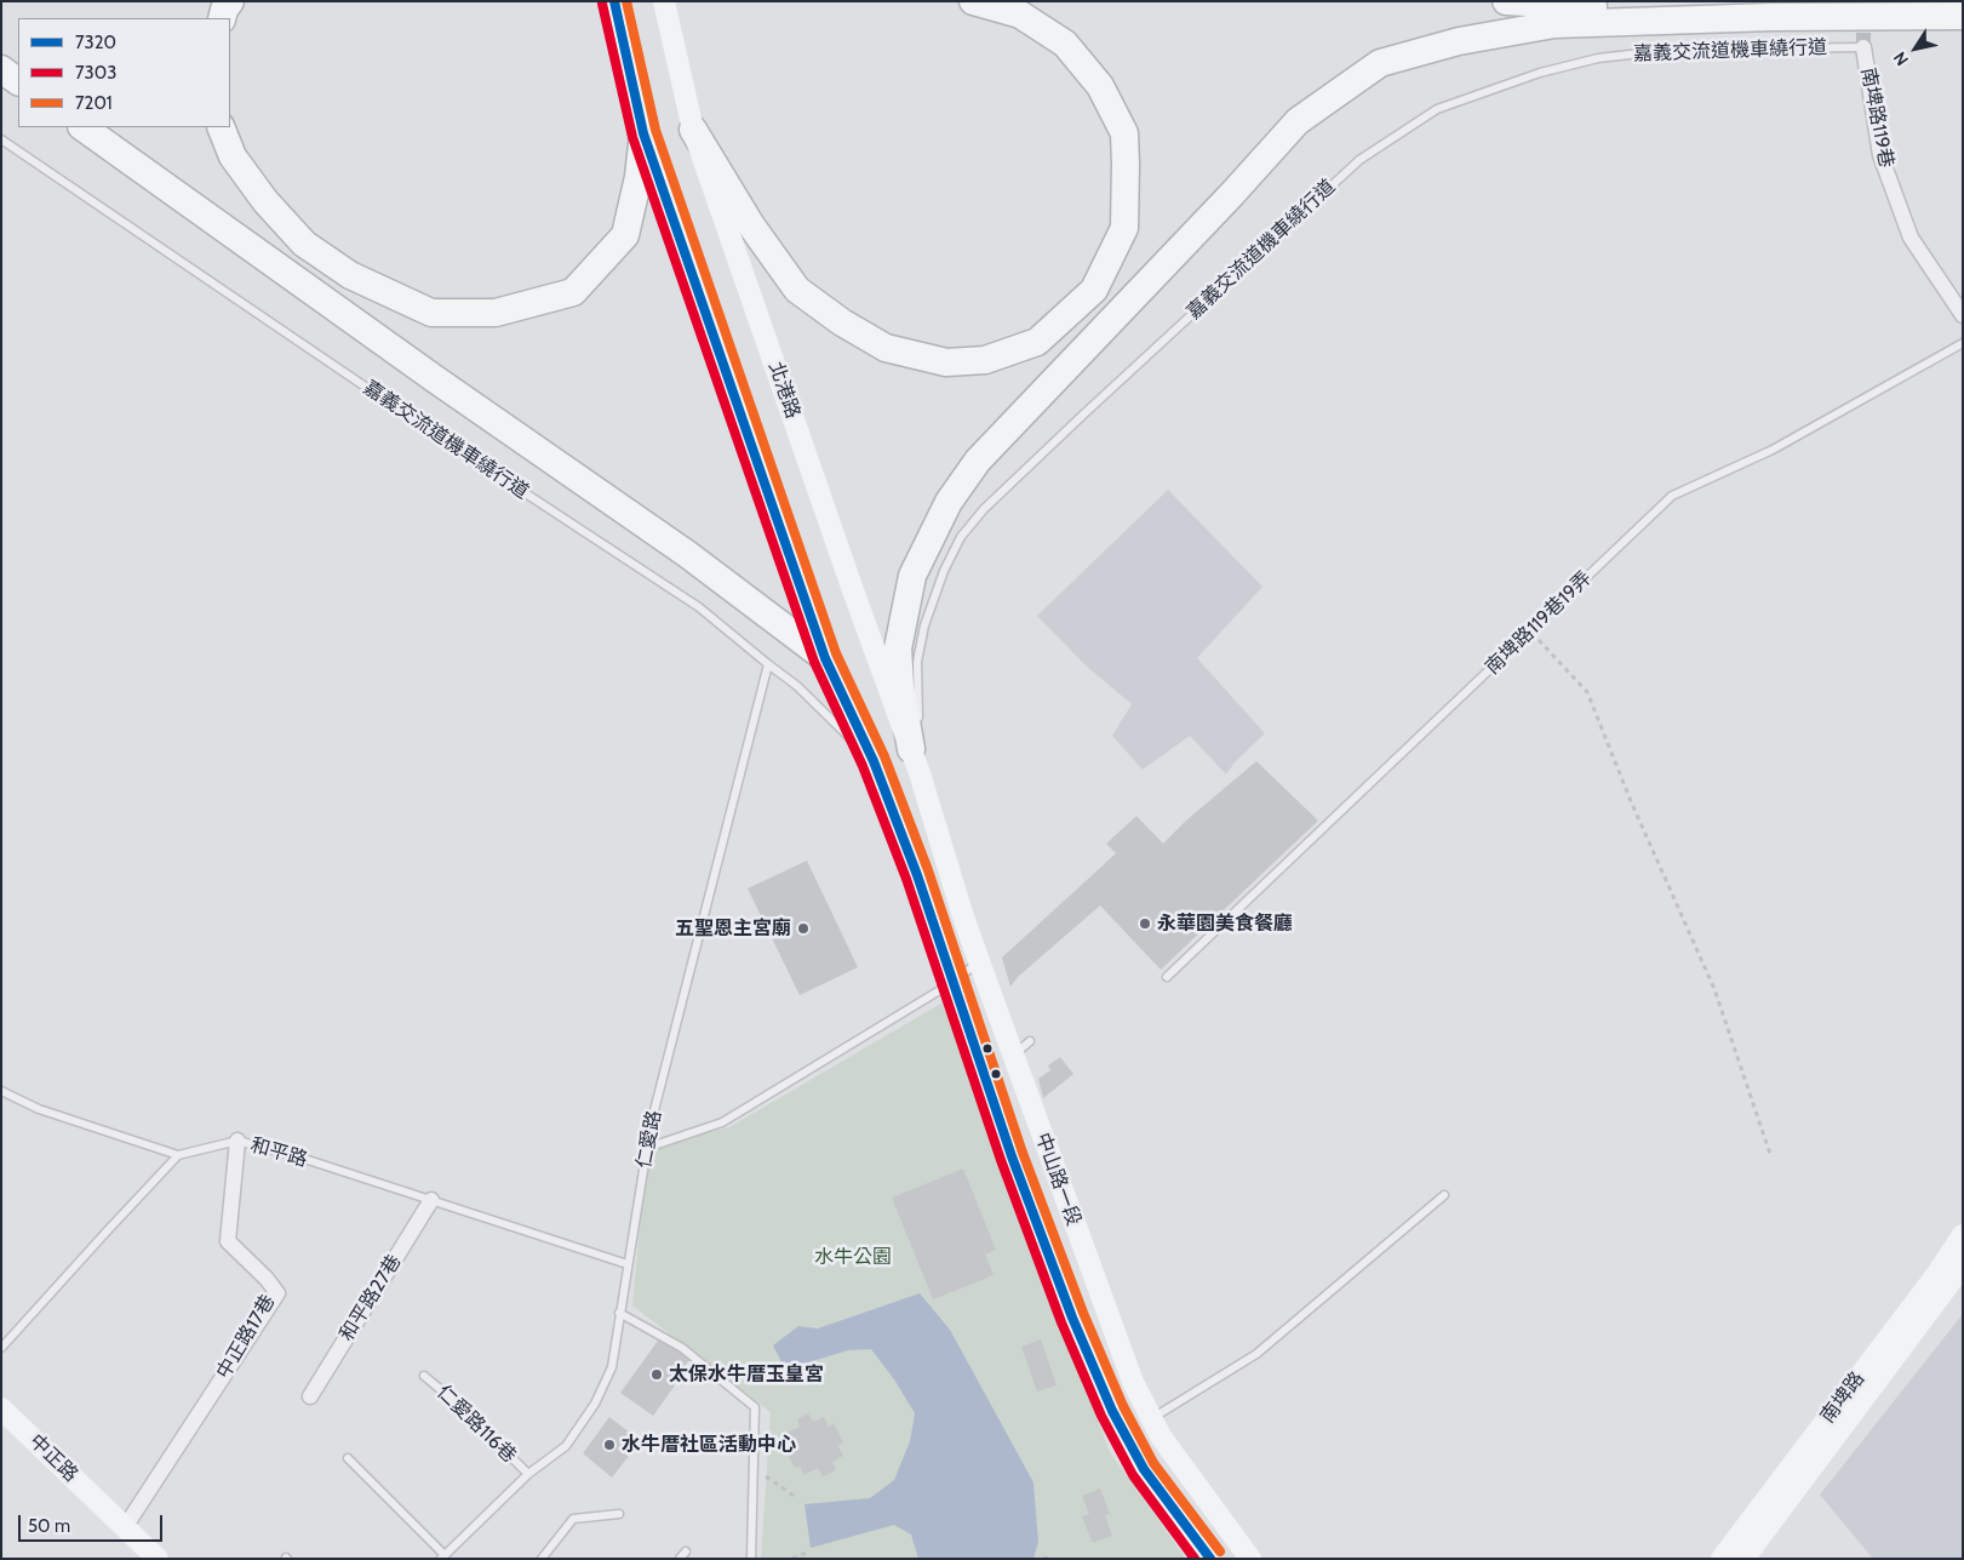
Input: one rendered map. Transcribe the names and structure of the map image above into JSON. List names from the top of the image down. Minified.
{"streets":{"main road":["北港路","中山路一段","南埤路","中正路"],"street":["南埤路119巷","和平路27巷","中正路17巷"],"lane":["嘉義交流道機車繞行道","南埤路119巷19弄","仁愛路","和平路","仁愛路116巷"]},"crossings":[["嘉義交流道機車繞行道","南埤路119巷"],["嘉義交流道機車繞行道","北港路"],["嘉義交流道機車繞行道","仁愛路"],["嘉義交流道機車繞行道","中山路一段"],["北港路","中山路一段"],["仁愛路","和平路"],["仁愛路","仁愛路116巷"],["和平路","和平路27巷"],["和平路","中正路17巷"],["中正路17巷","中正路"]],"parks":["水牛公園"],"places":["永華園美食餐廳","五聖恩主宮廟","太保水牛厝玉皇宮","水牛厝社區活動中心"],"lines":["transit line 7320","transit line 7201","transit line 7303"],"legend":["7320","7303","7201"],"scale_bar":"50 m","north":"bottom left"}
